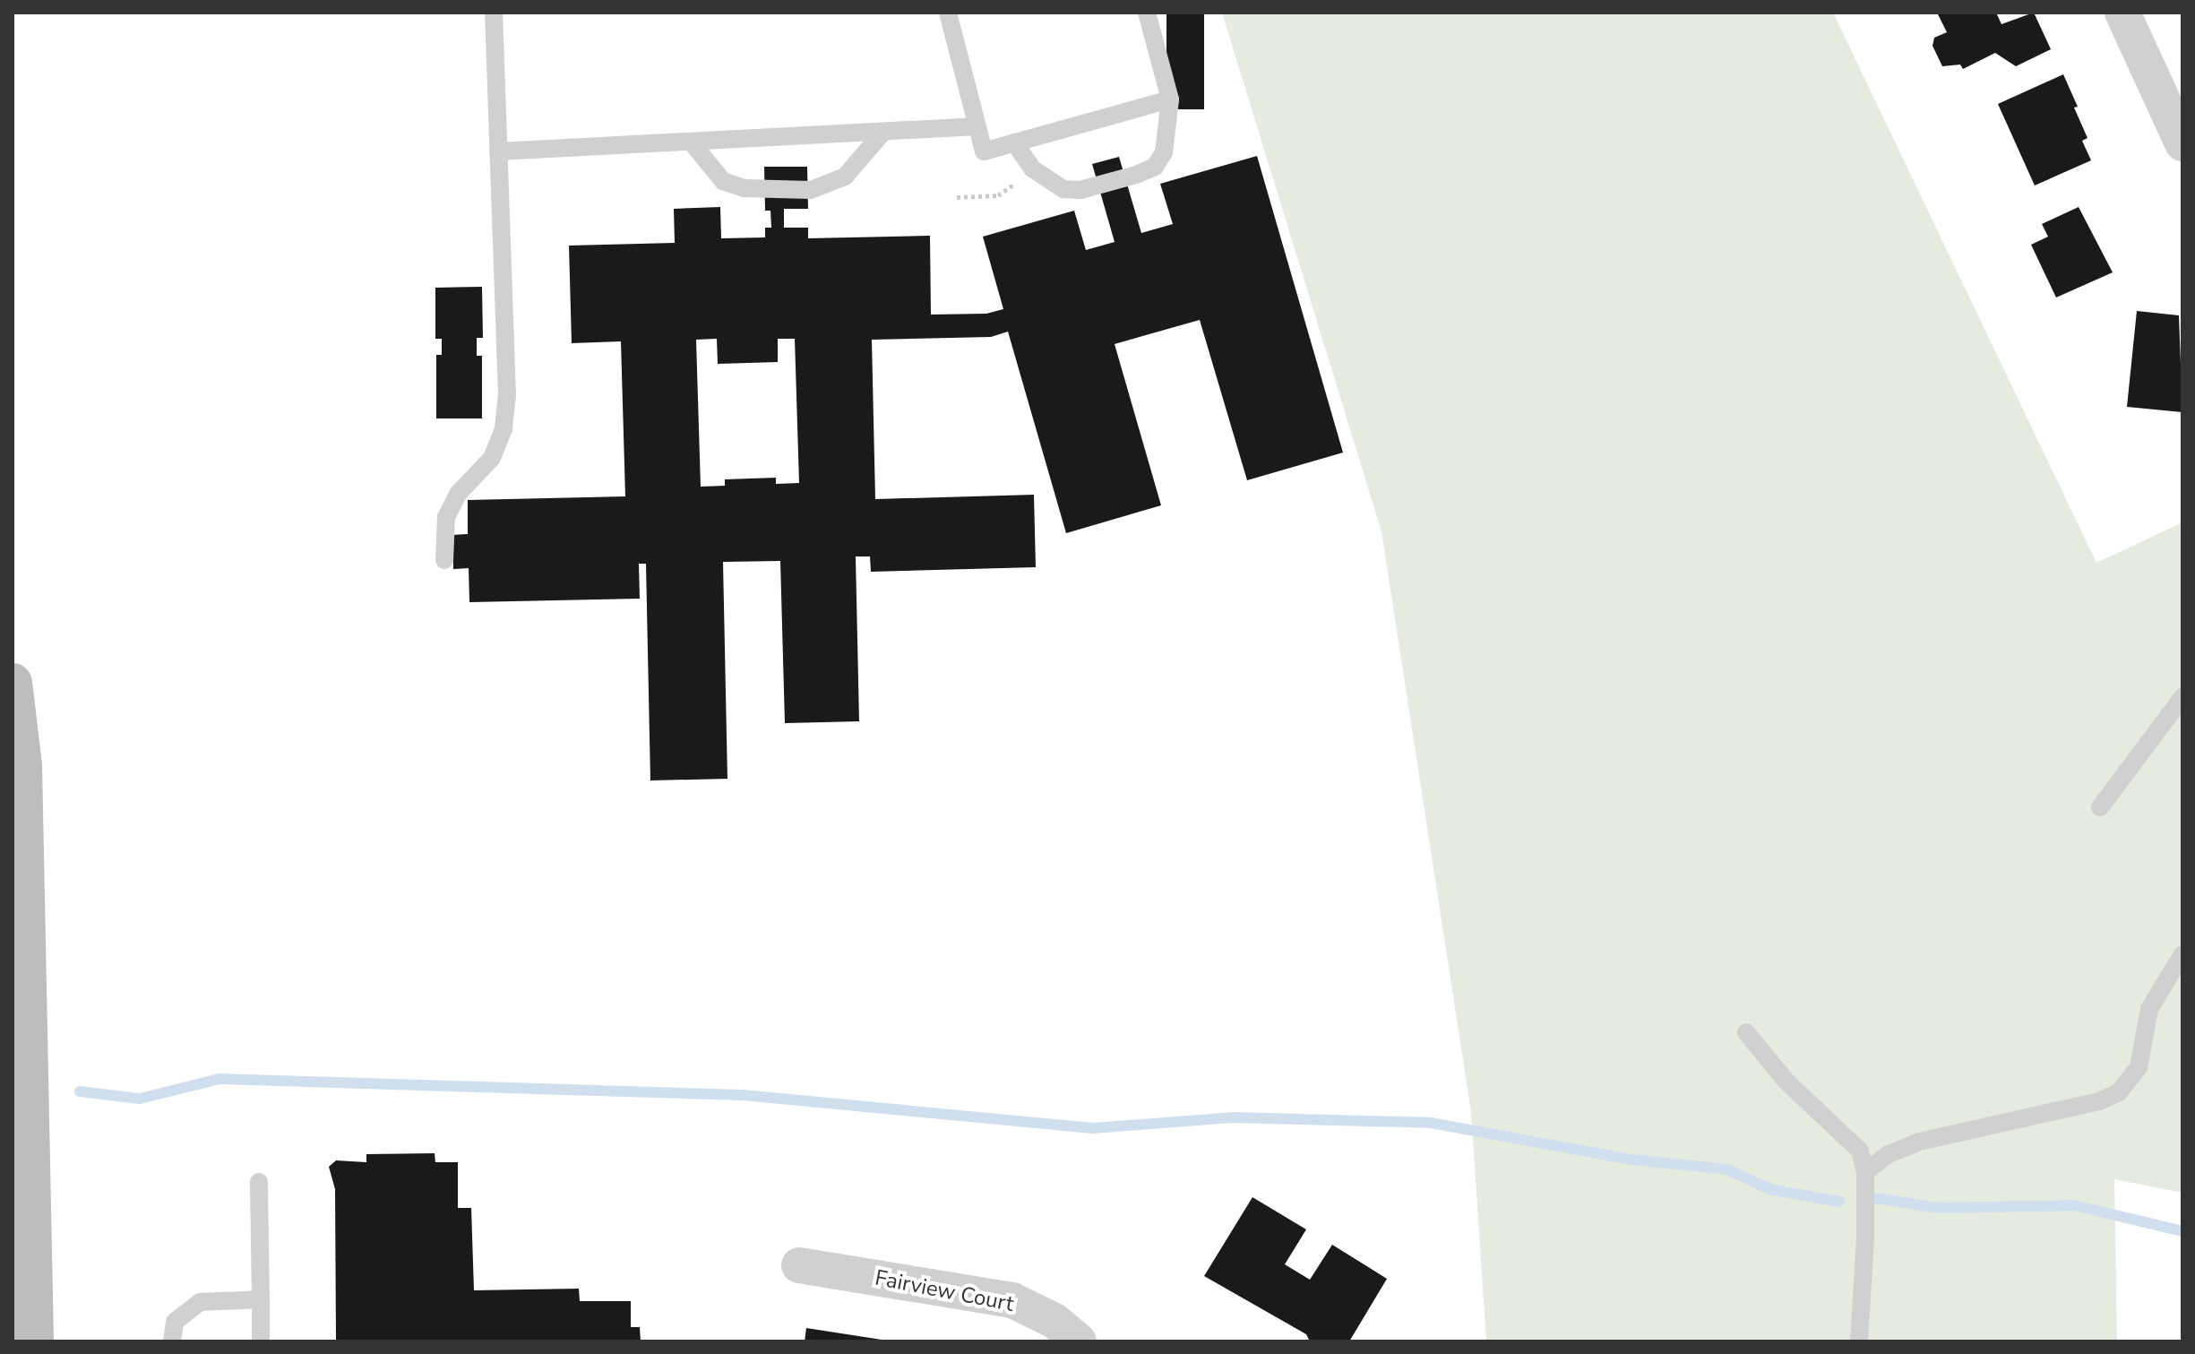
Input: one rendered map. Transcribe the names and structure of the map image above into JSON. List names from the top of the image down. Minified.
{"streets":{"street":["Fairview Court"]}}
